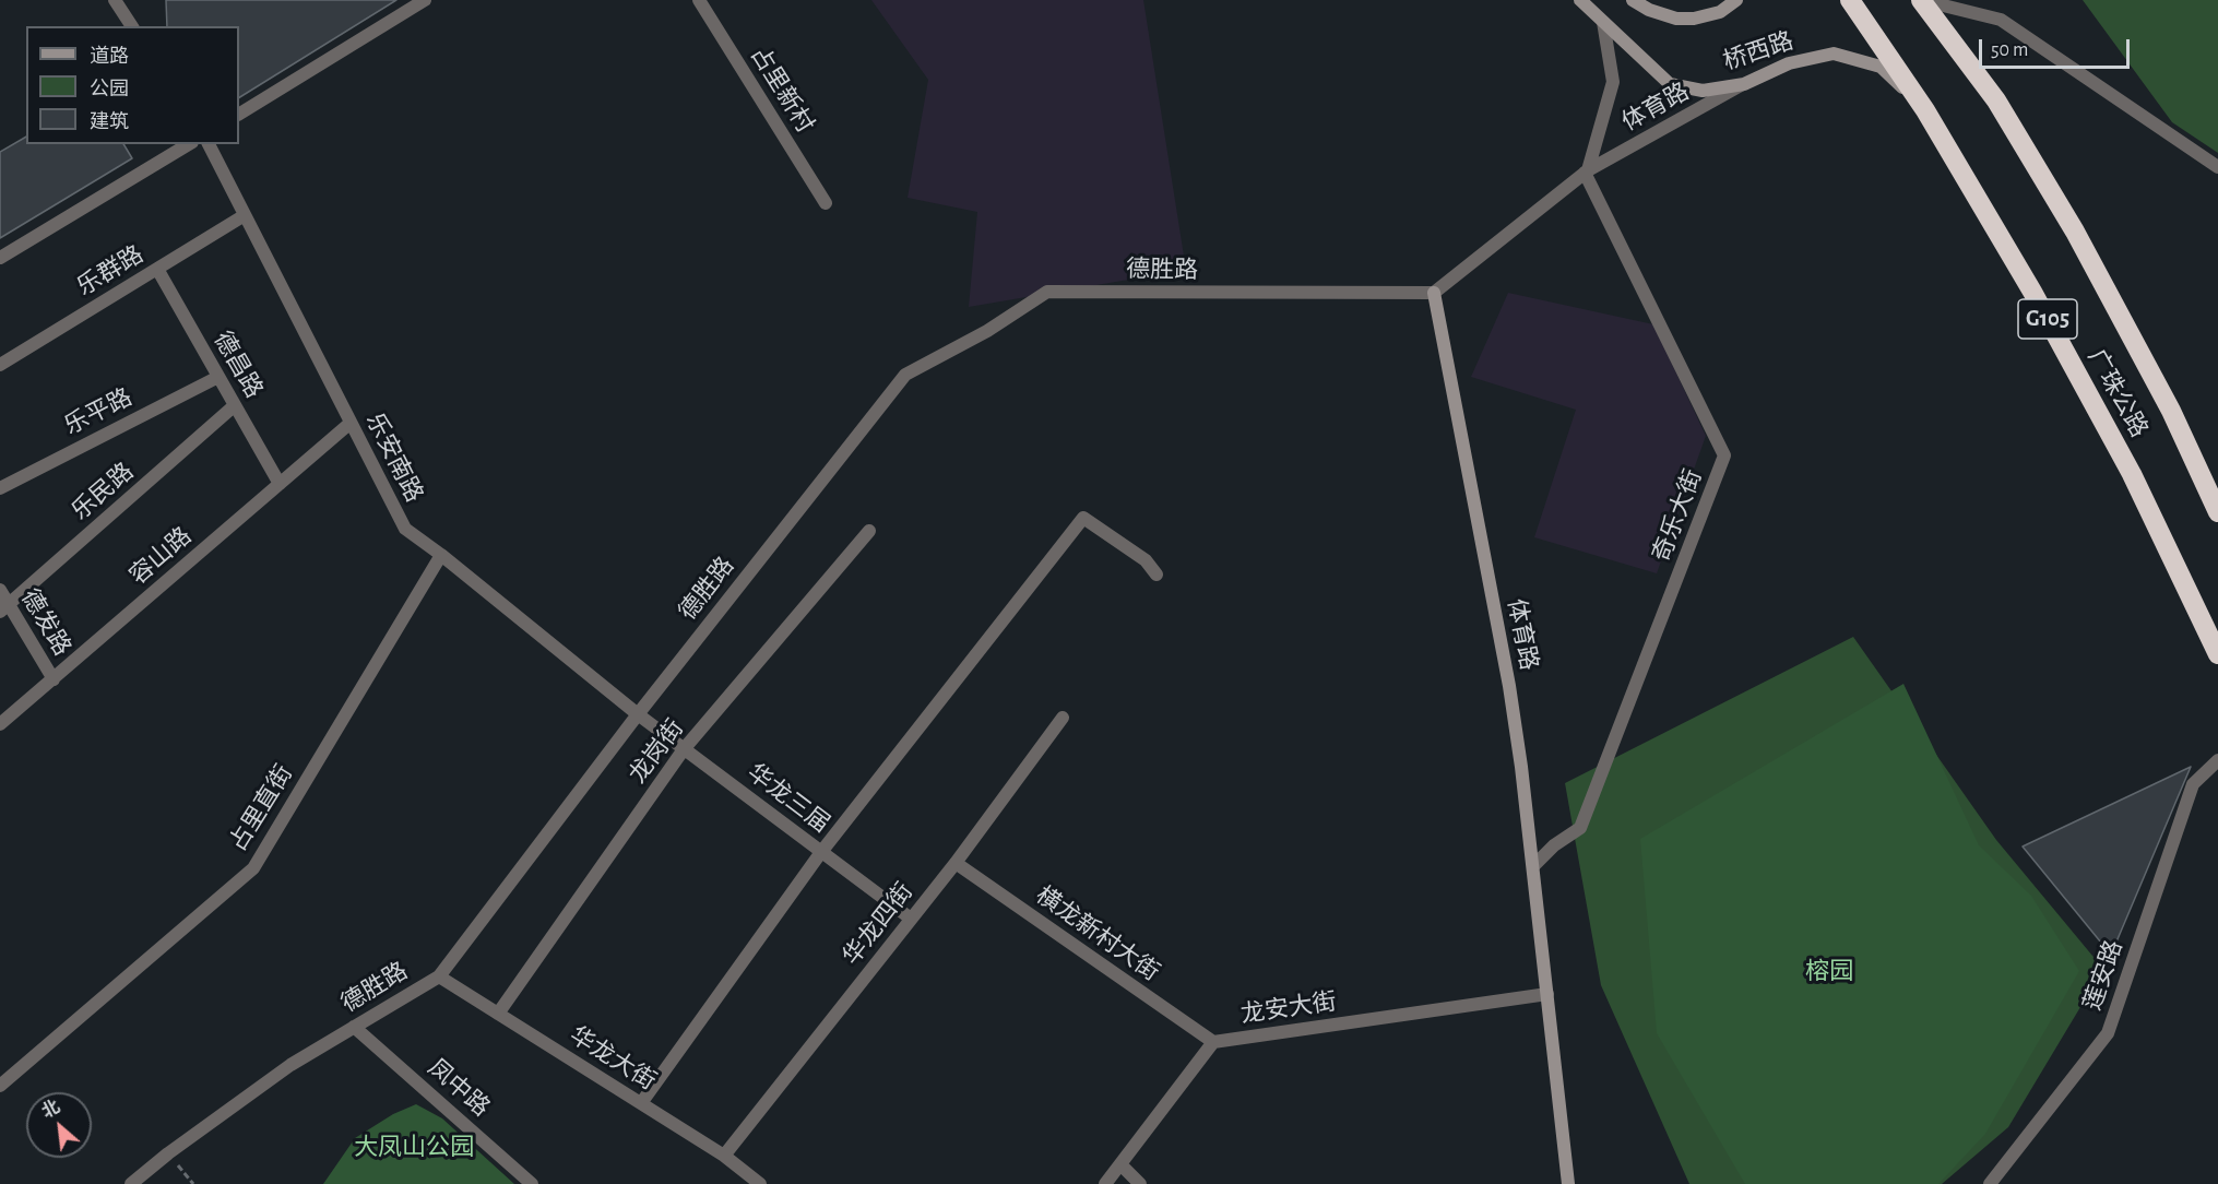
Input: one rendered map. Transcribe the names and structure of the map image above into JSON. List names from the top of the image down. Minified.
{"streets":{"highway":["G105","广珠公路"],"street":["桥西路","占里新村","体育路","德胜路","乐群路","德昌路","乐平路","乐安南路","乐民路","奇乐大街","容山路","德发路","龙岗街","华龙三届","占里直街","华龙四街","横龙新村大街","莲安路","龙安大街","华龙大街","凤中路"]},"crossings":[["桥西路","体育路"],["桥西路","广珠公路"],["体育路","德胜路"],["体育路","奇乐大街"],["体育路","龙安大街"],["德胜路","乐安南路"],["德胜路","华龙三届"],["德胜路","华龙大街"],["德胜路","凤中路"],["乐群路","德昌路"],["乐群路","乐安南路"],["德昌路","乐平路"],["德昌路","乐民路"],["德昌路","容山路"],["乐安南路","容山路"],["乐安南路","华龙三届"],["乐安南路","占里直街"],["容山路","德发路"],["龙岗街","华龙三届"],["龙岗街","华龙大街"],["华龙三届","华龙四街"],["华龙四街","横龙新村大街"],["华龙四街","华龙大街"],["横龙新村大街","龙安大街"]],"parks":["榕园","大凤山公园"],"legend":["道路","公园","建筑"],"scale_bar":"50 m","north":"top left"}
